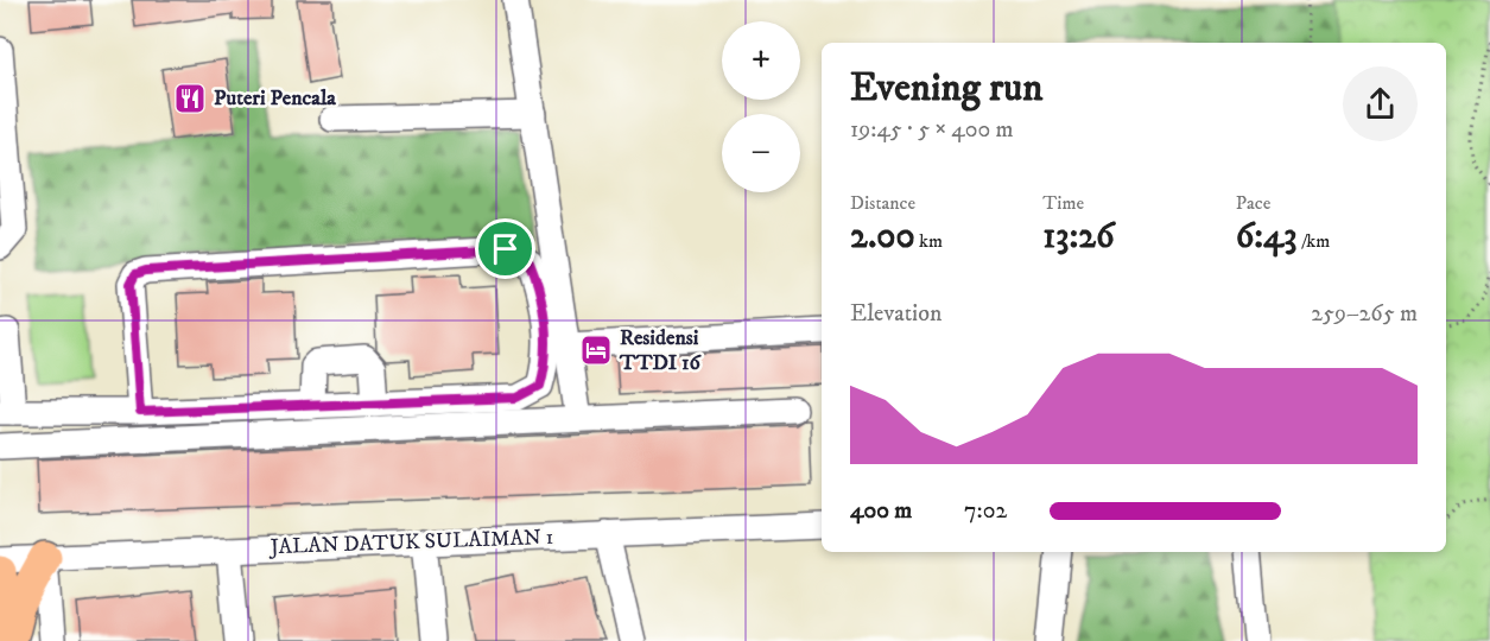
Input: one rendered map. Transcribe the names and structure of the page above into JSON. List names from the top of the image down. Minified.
{"streets":{"street":["JALAN DATUK SULAIMAN 1"]},"places":{"restaurant":["Puteri Pencala"],"hotel":["Residensi TTDI 16"]},"page":{"map_buttons":["+","−"],"heading":["Evening run","19:45 · 5 × 400 m"],"stats":[["Distance","2.00 km"],["Time","13:26"],["Pace","6:43 /km"]],"chart":["Elevation","259–265 m"],"list":[{"name":"400 m","note":"7:02"}]}}
